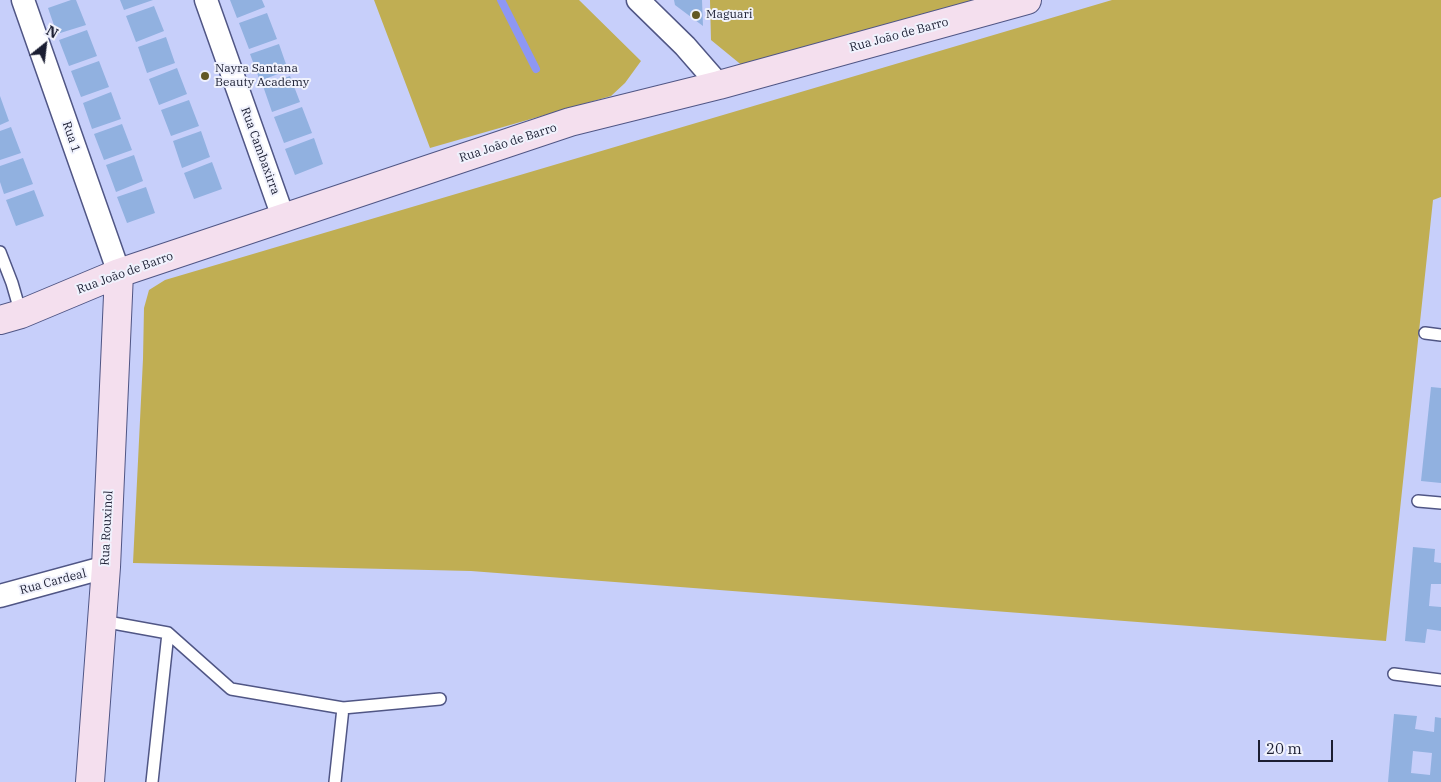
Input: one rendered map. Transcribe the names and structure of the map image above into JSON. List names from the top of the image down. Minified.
{"streets":{"street":["Rua João de Barro","Rua 1","Rua Cambaxirra","Rua Rouxinol","Rua Cardeal"]},"crossings":[["Rua João de Barro","Rua 1"],["Rua João de Barro","Rua Cambaxirra"],["Rua João de Barro","Rua Rouxinol"],["Rua 1","Rua Rouxinol"],["Rua Rouxinol","Rua Cardeal"]],"places":["Maguari","Nayra Santana Beauty Academy"],"scale_bar":"20 m","north":"top right"}
